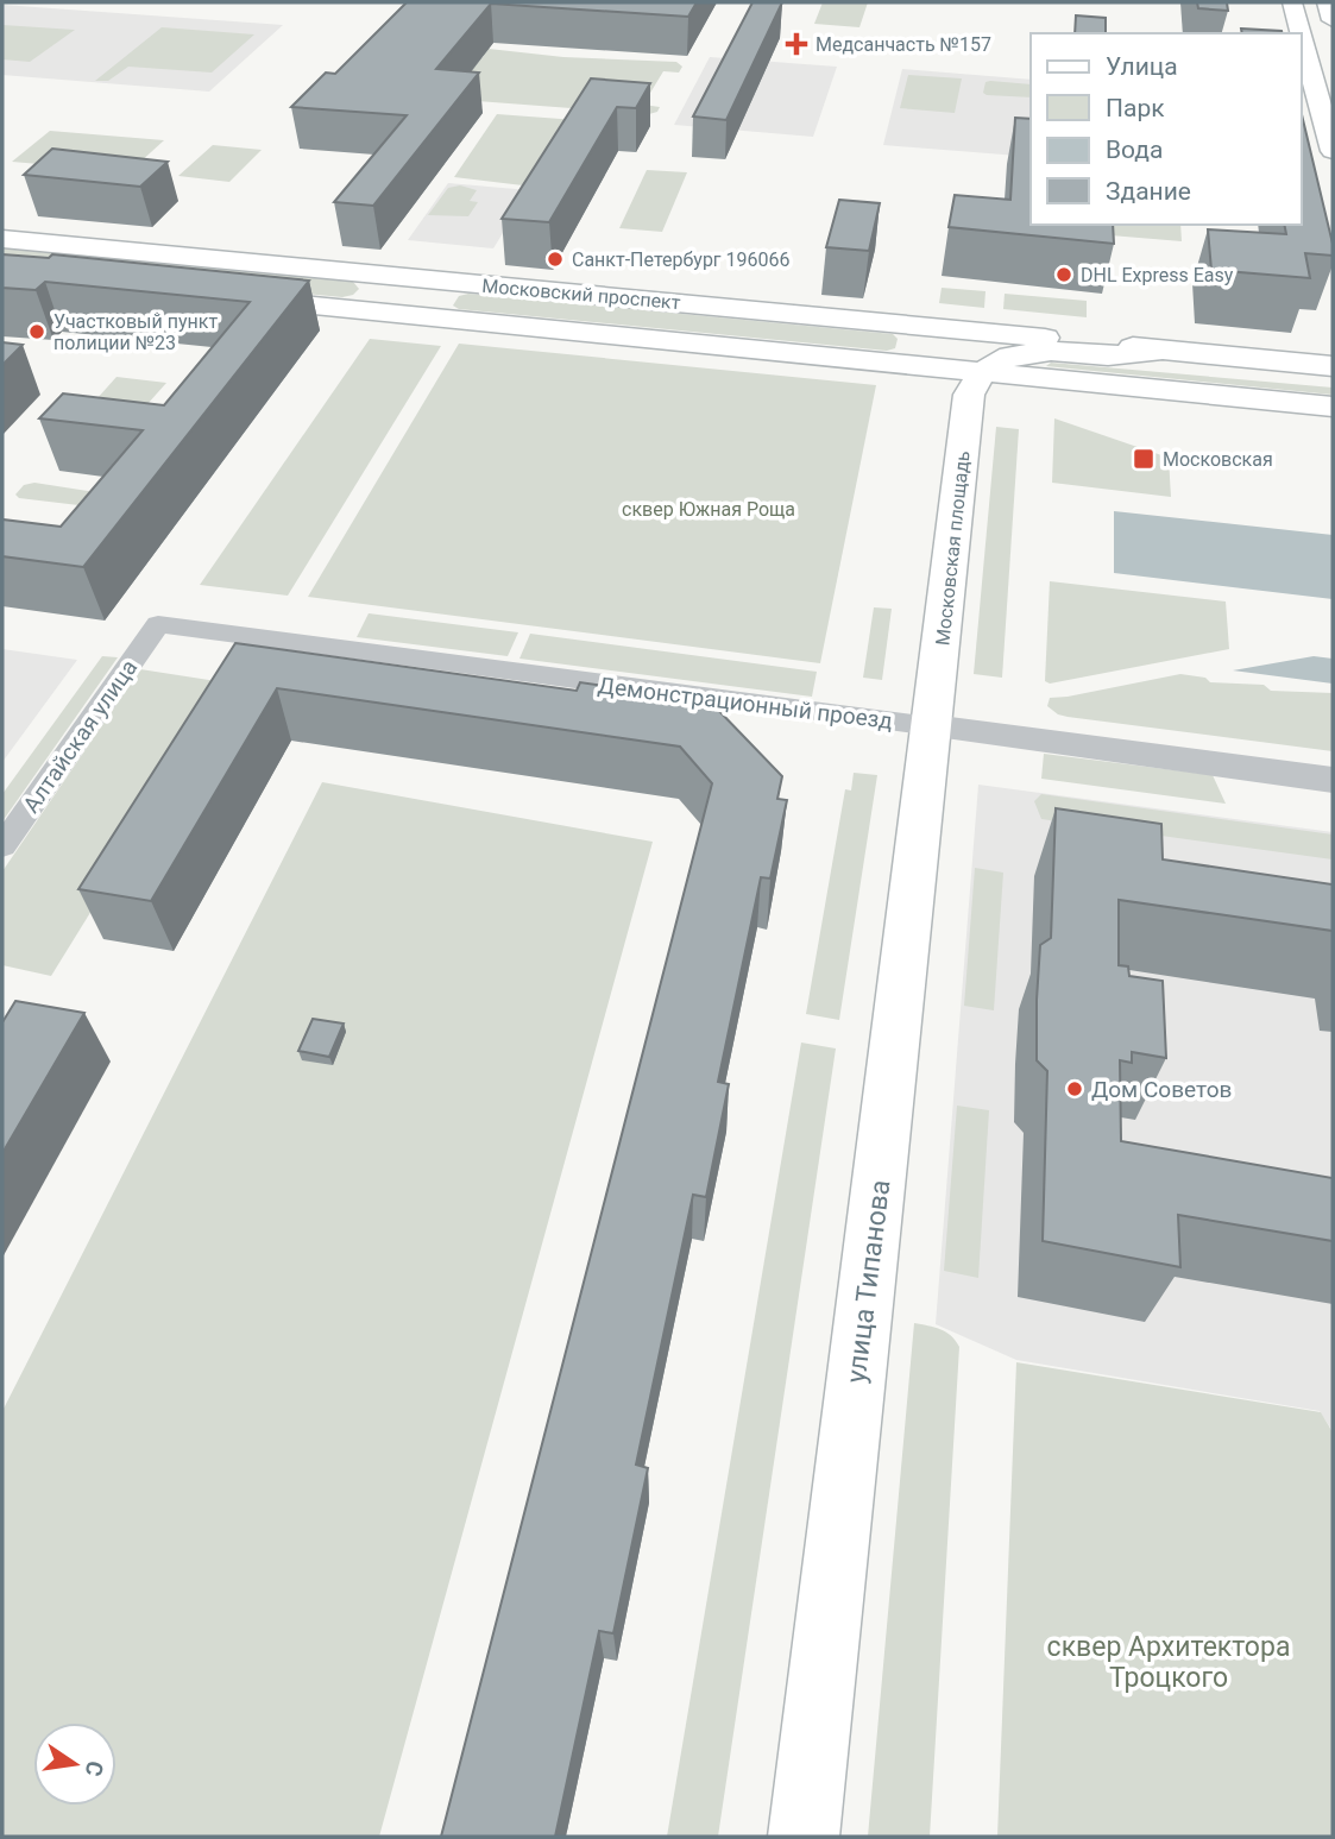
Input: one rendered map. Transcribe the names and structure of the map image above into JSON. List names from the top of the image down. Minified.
{"streets":{"main road":["Московский проспект","Московская площадь","улица Типанова"],"street":["Демонстрационный проезд","Алтайская улица"]},"crossings":[["Московский проспект","Московская площадь"],["Московская площадь","Демонстрационный проезд"],["Московская площадь","улица Типанова"],["Демонстрационный проезд","Алтайская улица"],["Демонстрационный проезд","улица Типанова"]],"parks":["сквер Южная Роща","сквер Архитектора Троцкого"],"places":{"health":["Медсанчасть №157"],"other":["Санкт-Петербург 196066","DHL Express Easy","Участковый пункт полиции №23","Дом Советов"],"transit":["Московская"]},"legend":["Улица","Парк","Вода","Здание"],"north":"right"}
